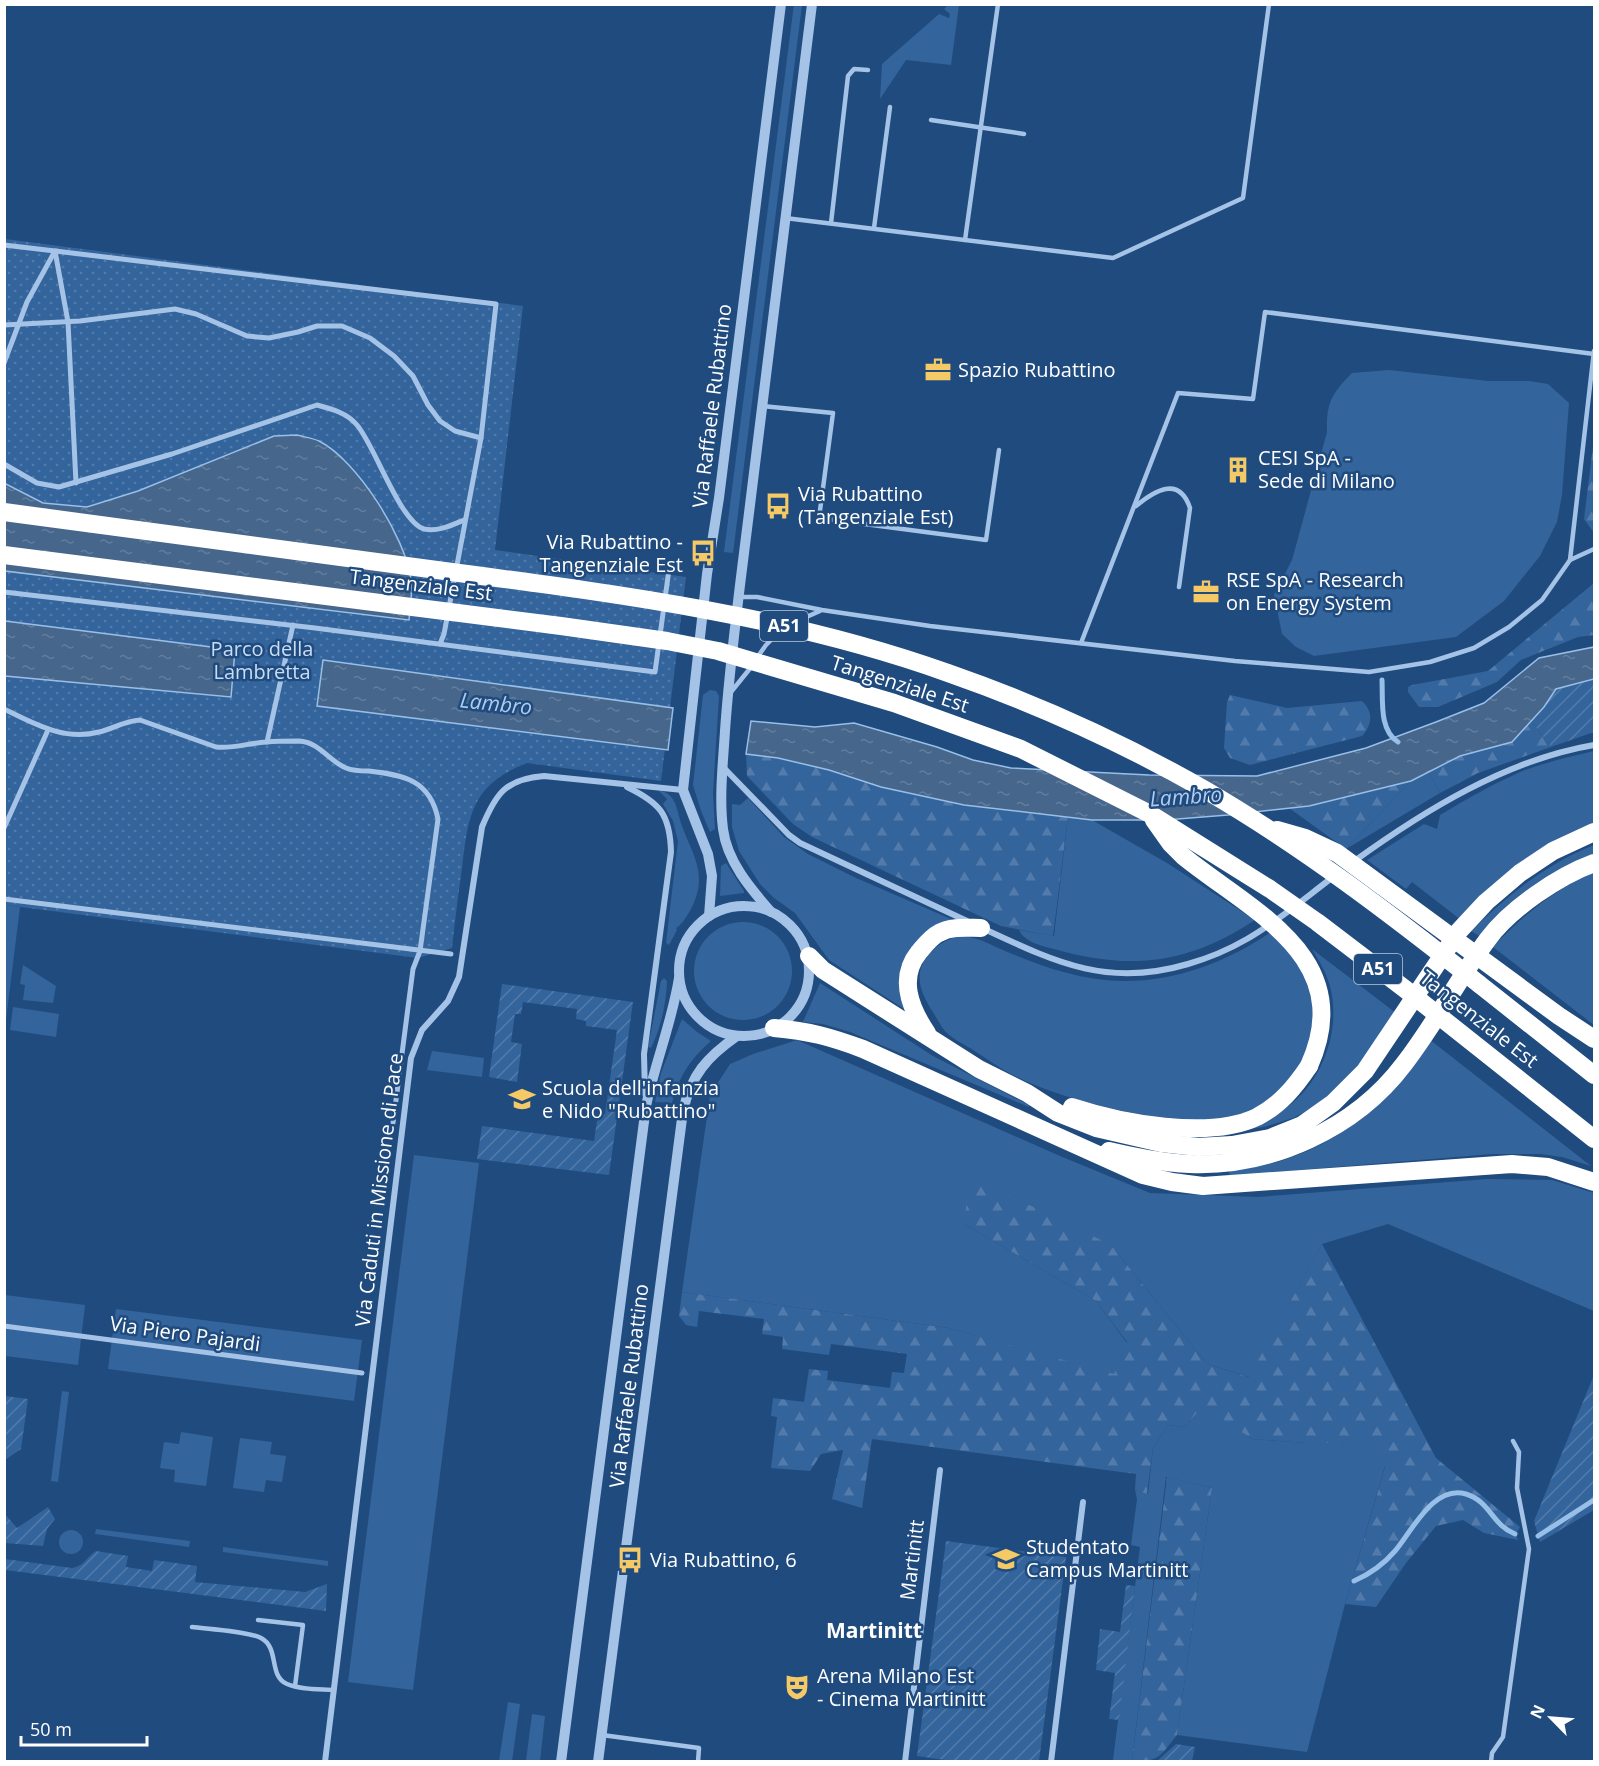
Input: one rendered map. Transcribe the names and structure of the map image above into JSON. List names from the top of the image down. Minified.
{"streets":{"highway":["Tangenziale Est","A51"],"street":["Via Raffaele Rubattino","Via Caduti in Missione di Pace","Via Piero Pajardi","Martinitt"]},"crossings":[["Via Raffaele Rubattino","Via Caduti in Missione di Pace"]],"districts":["Martinitt"],"water":["Lambro"],"parks":["Parco della Lambretta"],"places":{"office":["Spazio Rubattino","RSE SpA - Research on Energy System"],"building":["CESI SpA - Sede di Milano"],"bus stop":["Via Rubattino (Tangenziale Est)","Via Rubattino - Tangenziale Est","Via Rubattino, 6"],"school or university":["Scuola dell'infanzia e Nido \"Rubattino\"","Studentato Campus Martinitt"],"theatre":["Arena Milano Est - Cinema Martinitt"]},"scale_bar":"50 m","north":"top left"}
